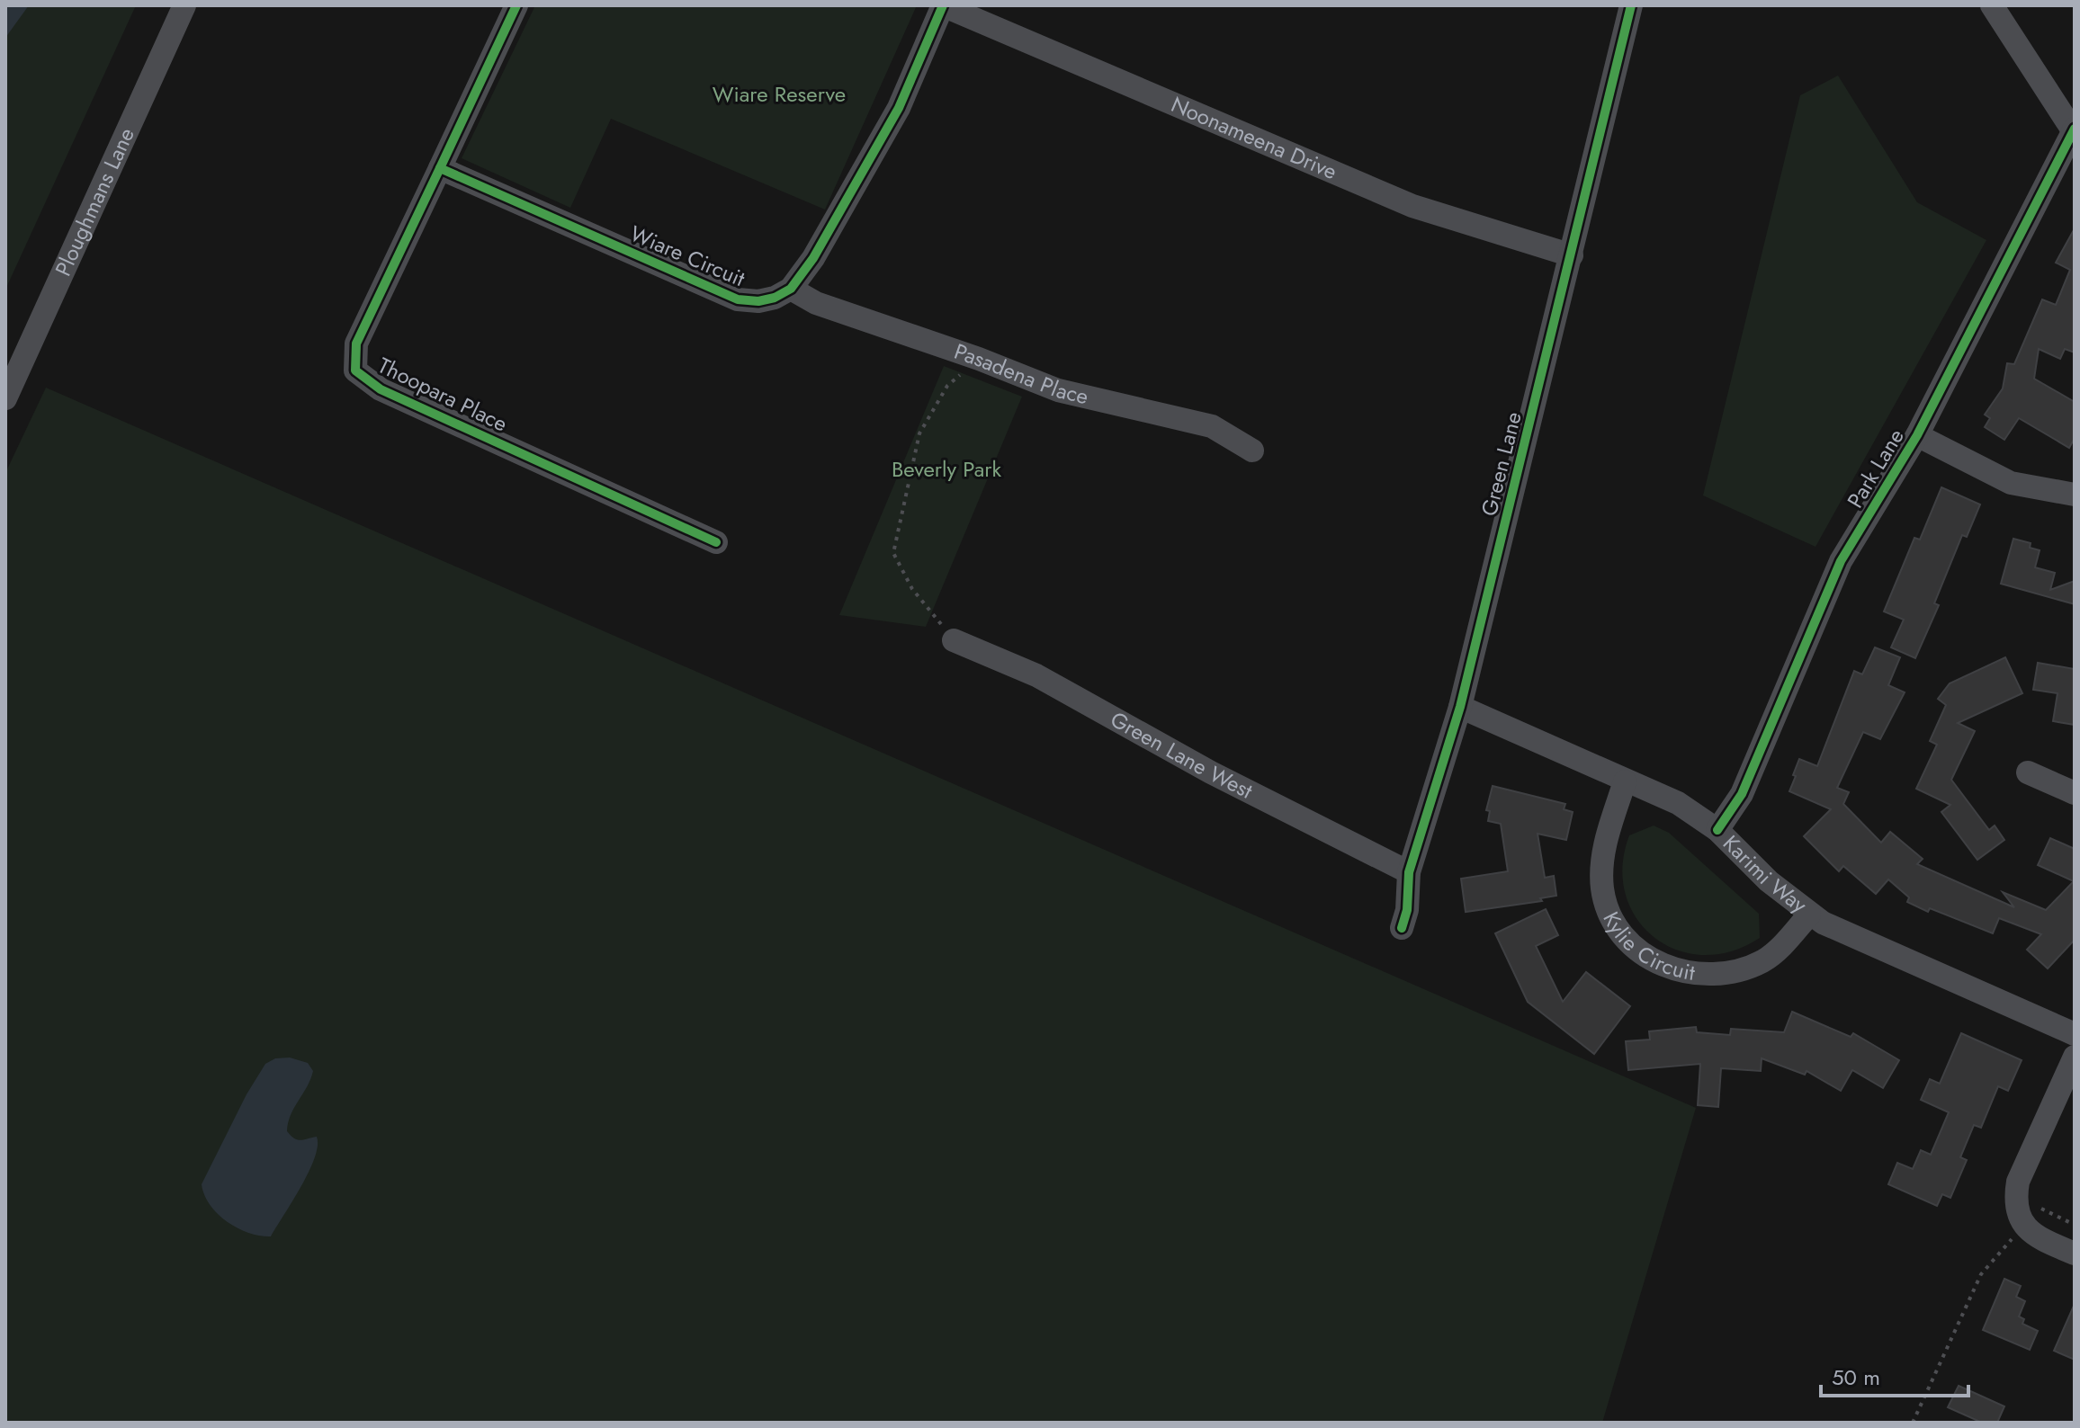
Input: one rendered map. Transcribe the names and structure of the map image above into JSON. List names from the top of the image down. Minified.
{"streets":{"street":["Noonameena Drive","Ploughmans Lane","Wiare Circuit","Pasadena Place","Thoopara Place","Green Lane","Park Lane","Green Lane West","Karimi Way","Kylie Circuit"]},"crossings":[["Noonameena Drive","Green Lane"],["Wiare Circuit","Pasadena Place"],["Wiare Circuit","Thoopara Place"],["Green Lane","Green Lane West"],["Green Lane","Karimi Way"],["Park Lane","Karimi Way"],["Karimi Way","Kylie Circuit"]],"parks":["Wiare Reserve","Beverly Park"],"scale_bar":"50 m"}
